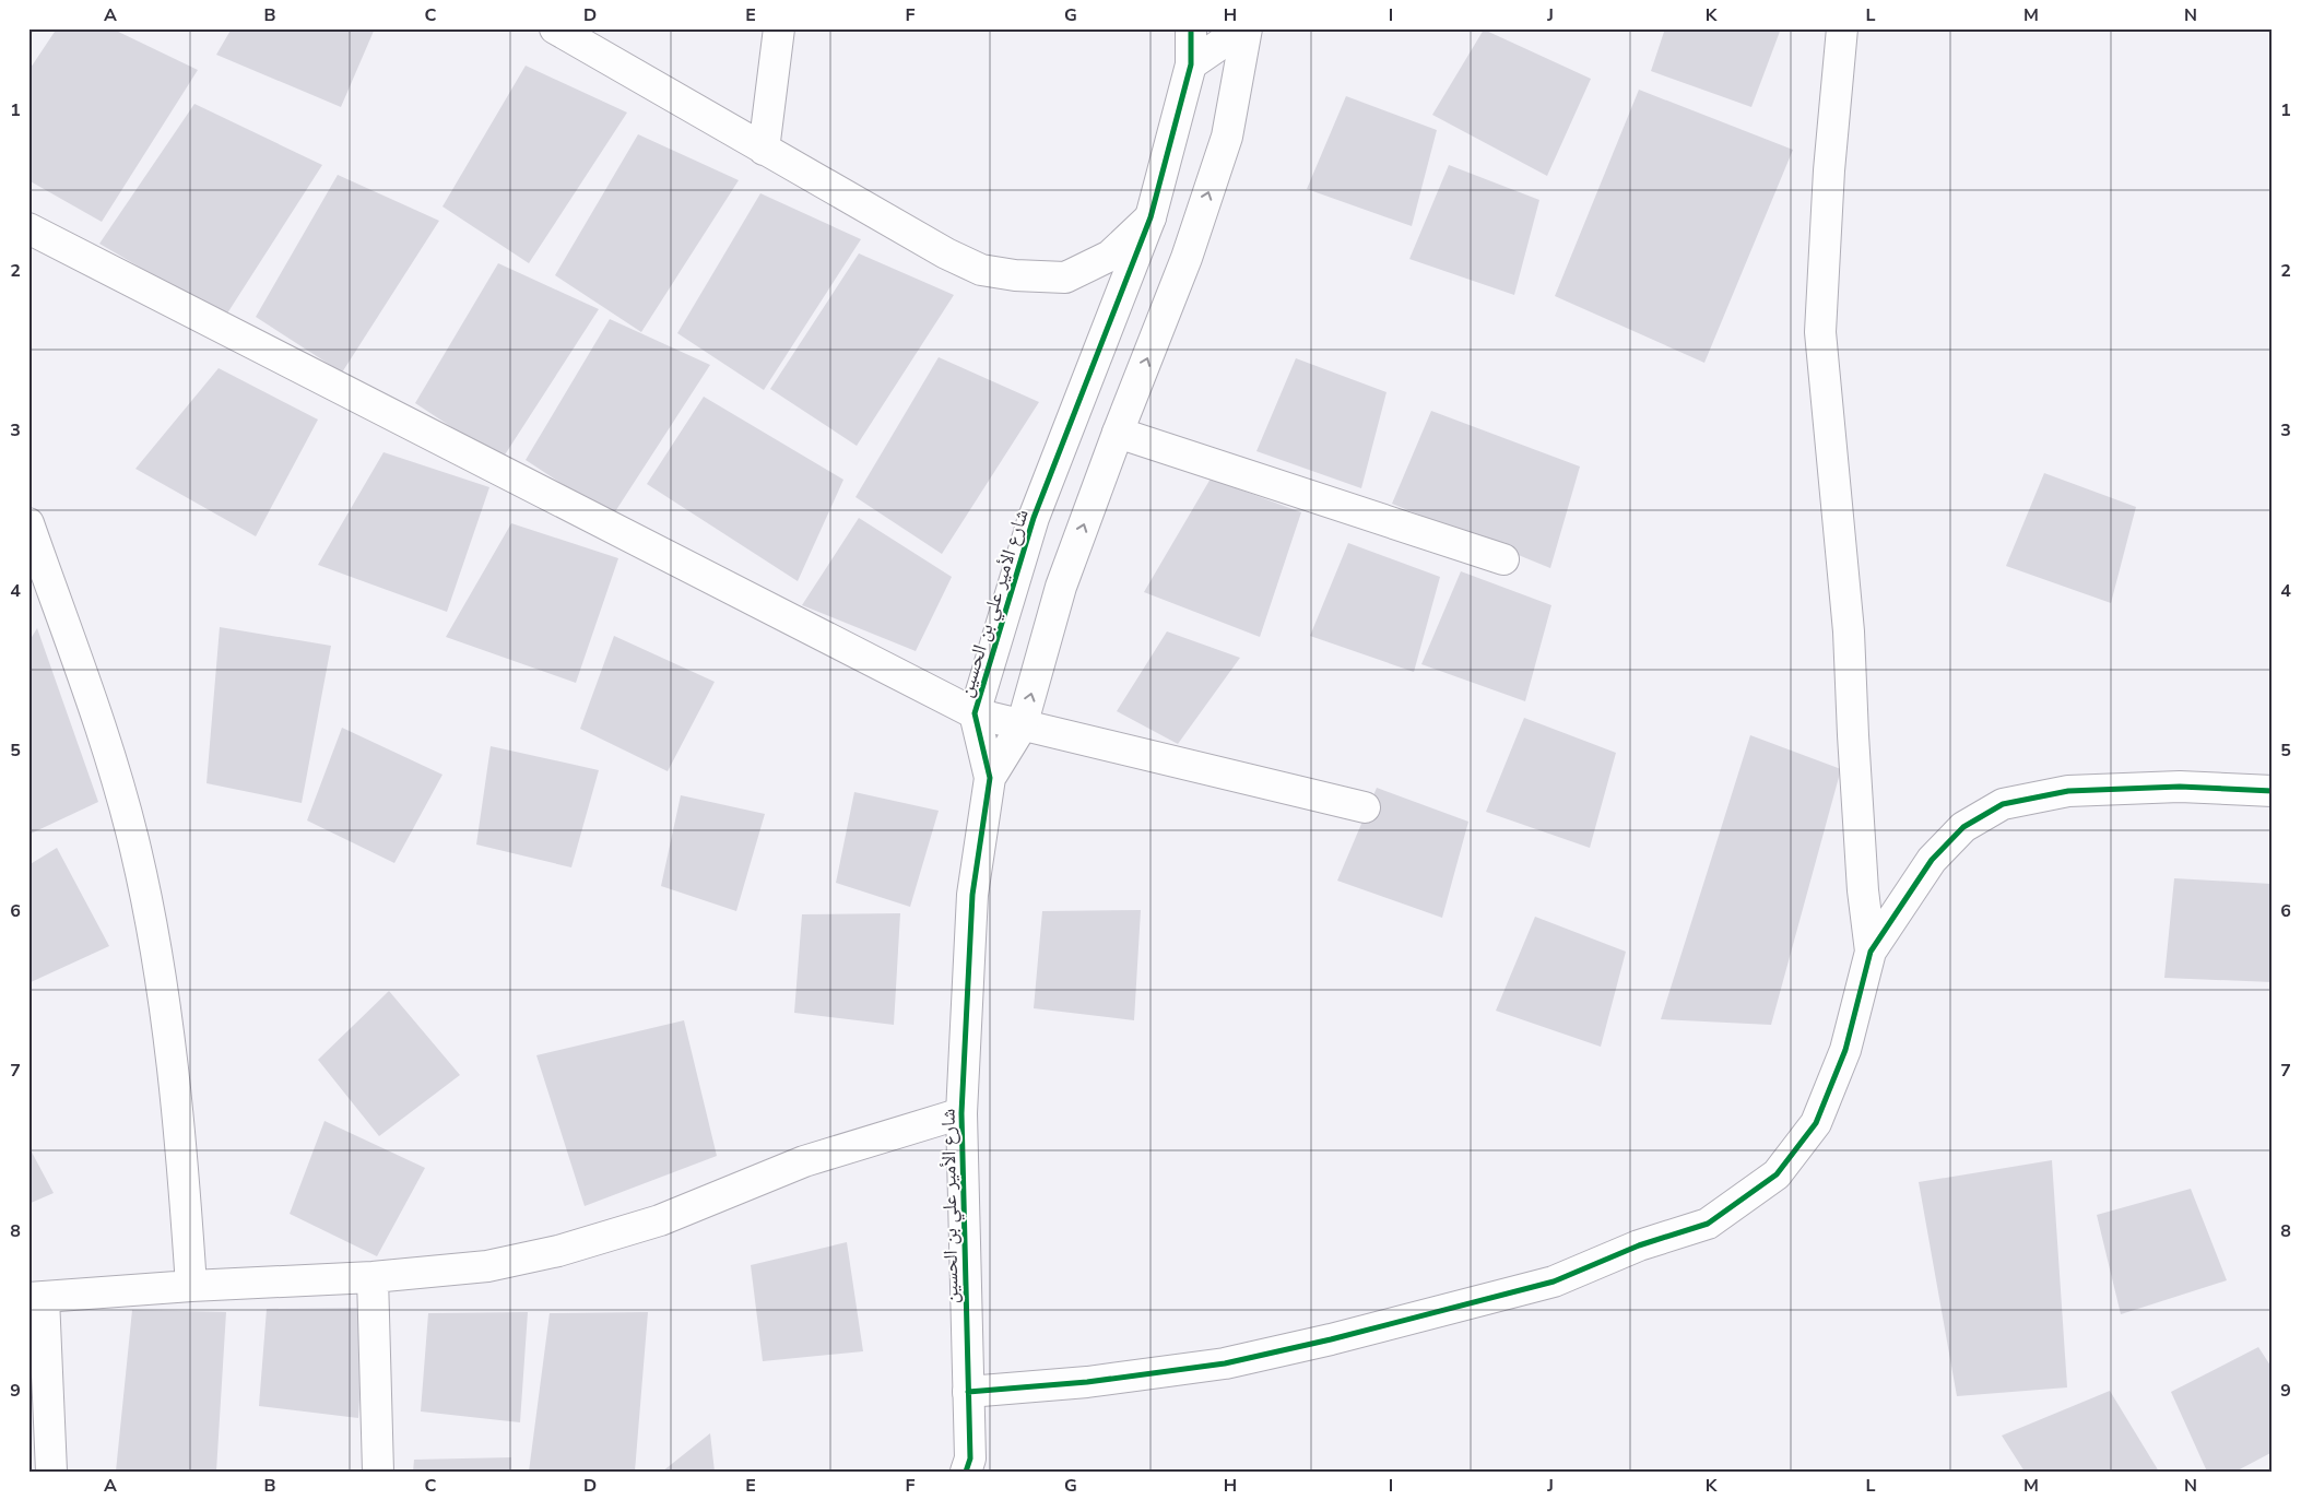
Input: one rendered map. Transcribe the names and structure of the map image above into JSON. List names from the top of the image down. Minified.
{"streets":{"street":["شارع الأمير علي بن الحسين"]},"grid":{"columns":["A","B","C","D","E","F","G","H","I","J","K","L","M","N"],"rows":["1","2","3","4","5","6","7","8","9"]}}
